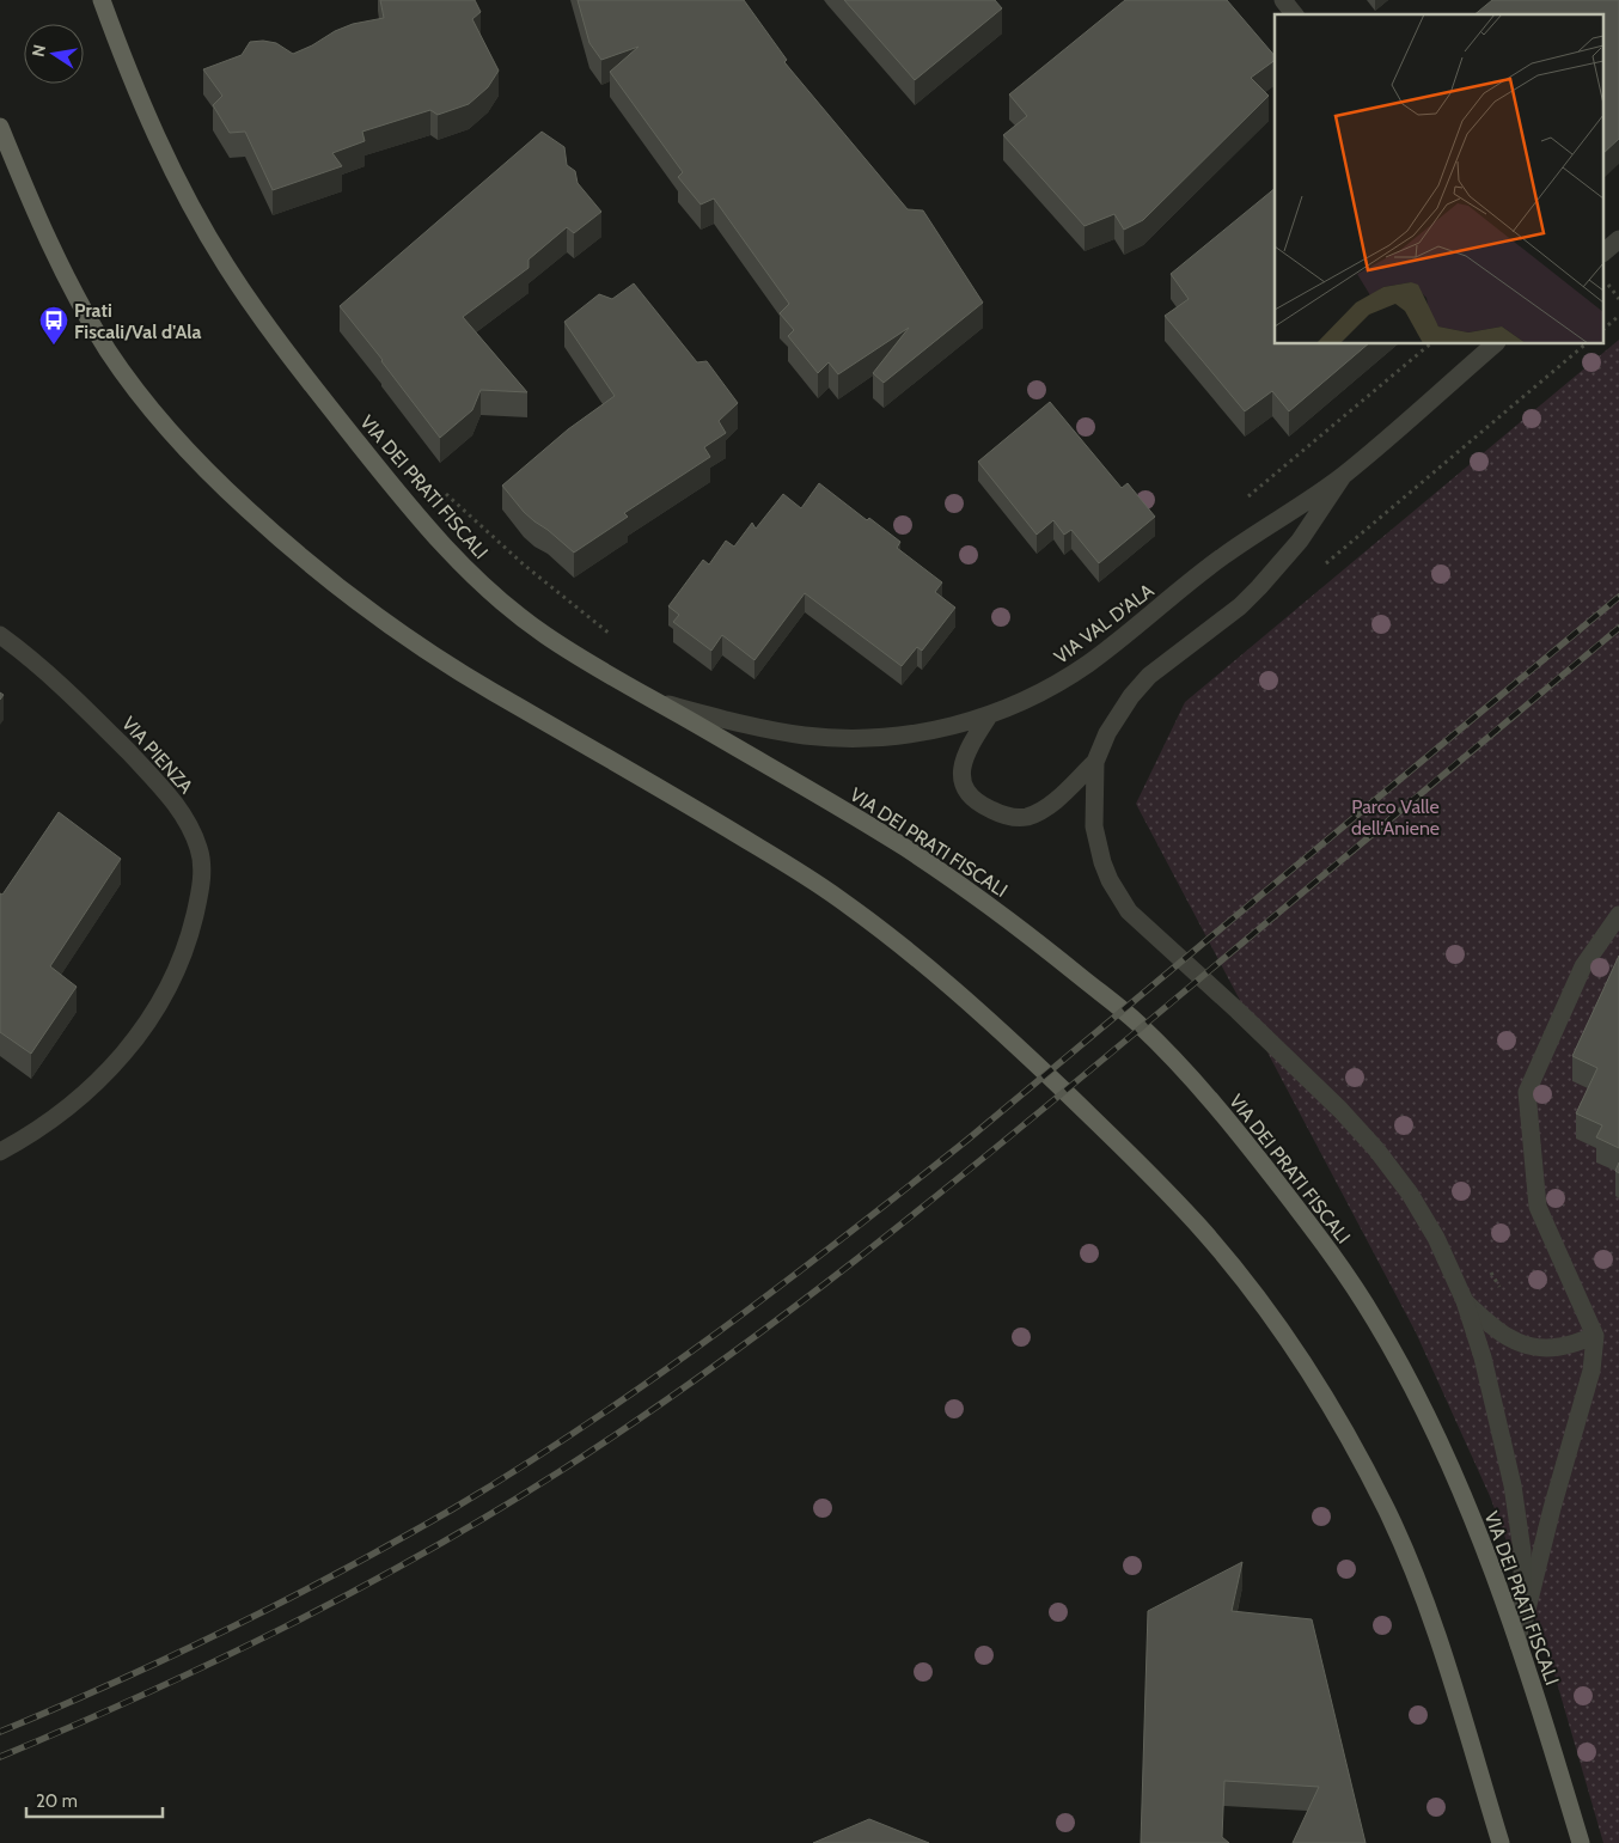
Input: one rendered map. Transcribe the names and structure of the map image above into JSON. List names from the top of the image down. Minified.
{"streets":{"main road":["VIA DEI PRATI FISCALI"],"street":["VIA VAL D'ALA","VIA PIENZA"]},"crossings":[["VIA DEI PRATI FISCALI","VIA VAL D'ALA"]],"parks":["Parco Valle dell'Aniene"],"places":{"bus stop":["Prati Fiscali/Val d'Ala"]},"scale_bar":"20 m","north":"left"}
